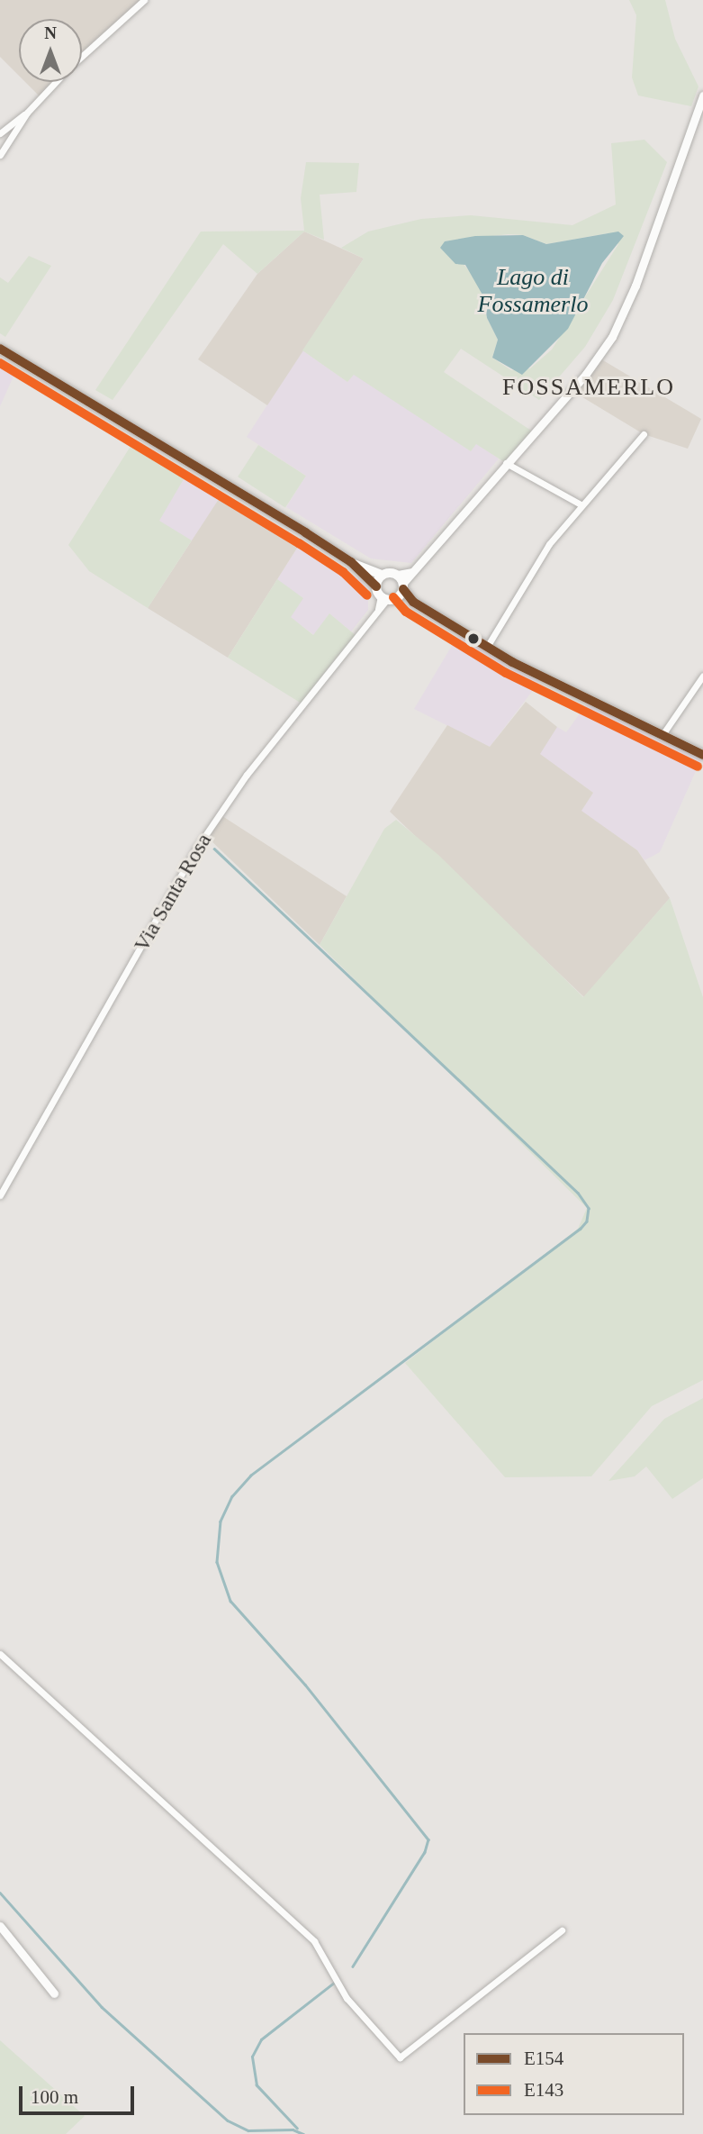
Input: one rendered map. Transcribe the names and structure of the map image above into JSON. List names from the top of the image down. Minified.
{"streets":{"street":["Via Santa Rosa"]},"districts":["FOSSAMERLO"],"water":["Lago di Fossamerlo"],"lines":["transit line E154","transit line E143"],"legend":["E154","E143"],"scale_bar":"100 m","north":"top"}
